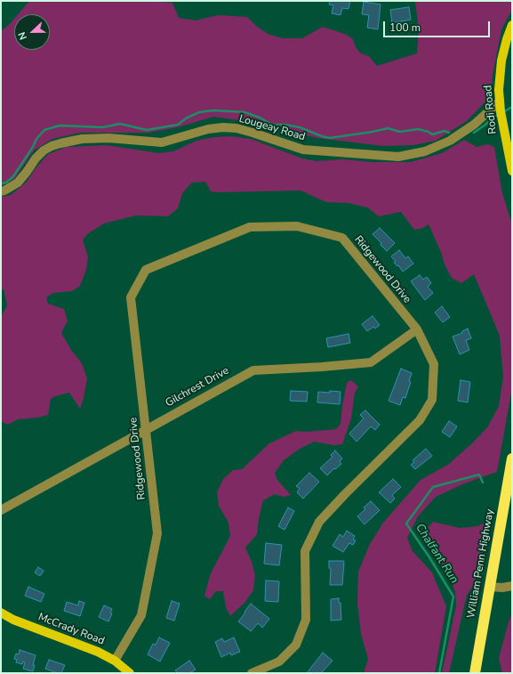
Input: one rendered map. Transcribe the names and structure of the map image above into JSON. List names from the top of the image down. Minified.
{"streets":{"highway":["William Penn Highway"],"main road":["Rodi Road","McCrady Road"],"street":["Lougeay Road","Ridgewood Drive","Gilchrest Drive"]},"crossings":[["Rodi Road","Lougeay Road"],["Ridgewood Drive","Gilchrest Drive"],["Ridgewood Drive","McCrady Road"]],"water":["Chalfant Run"],"scale_bar":"100 m","north":"left"}
